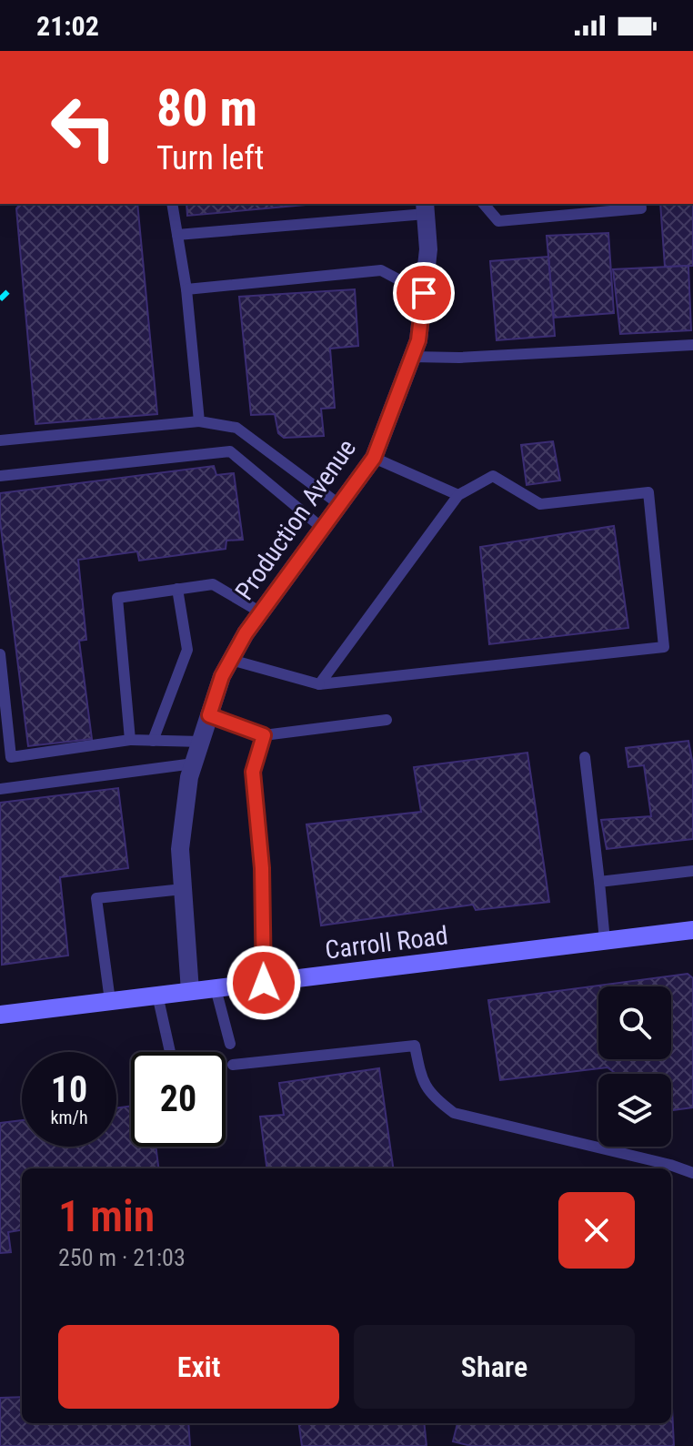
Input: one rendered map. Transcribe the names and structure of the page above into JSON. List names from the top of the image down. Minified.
{"streets":{"main road":["Carroll Road"],"street":["Production Avenue"]},"crossings":[["Production Avenue","Carroll Road"]],"page":{"status":"21:02","turn":["80 m","Turn left"],"speed":"10 km/h","limit":"20","heading":["1 min","250 m · 21:03"],"buttons":["Exit","Share"]}}
